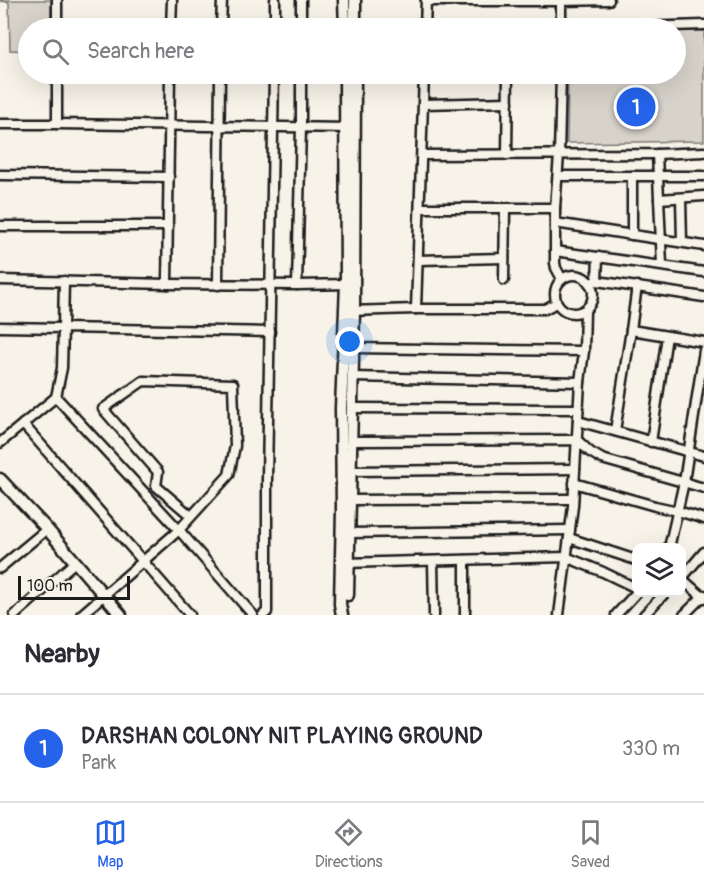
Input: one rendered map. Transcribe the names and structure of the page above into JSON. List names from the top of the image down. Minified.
{"scale_bar":"100 m","page":{"search":"Search here","pins":"1","scale":"100 m","heading":"Nearby","list":[{"mark":"1","name":"DARSHAN COLONY NIT PLAYING GROUND","note":"Park","value":"330 m"}],"nav":["Map","Directions","Saved"]}}
